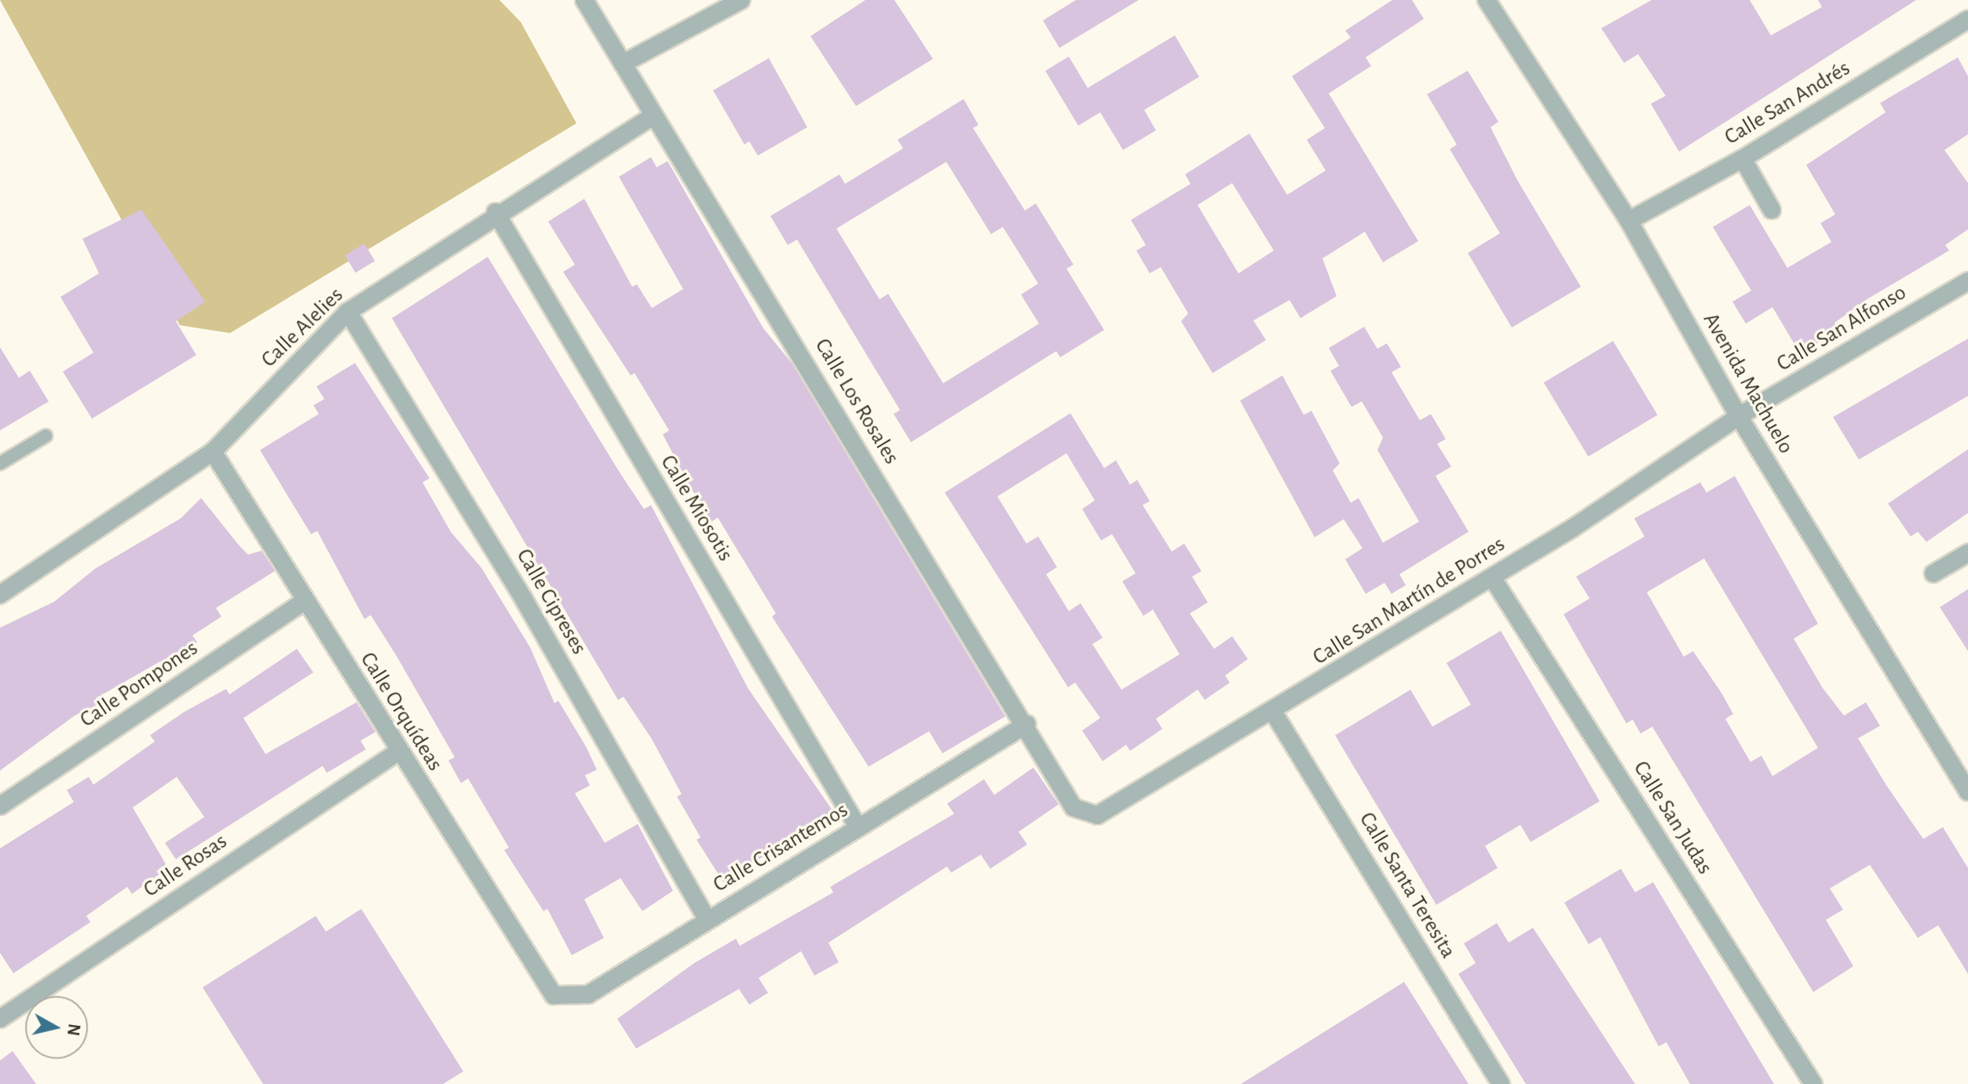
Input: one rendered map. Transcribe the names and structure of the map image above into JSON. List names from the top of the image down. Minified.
{"streets":{"street":["Calle San Andrés","Calle Alelies","Calle San Alfonso","Avenida Machuelo","Calle Los Rosales","Calle Miosotis","Calle San Martín de Porres","Calle Cipreses","Calle Pompones","Calle Orquídeas","Calle San Judas","Calle Crisantemos","Calle Rosas","Calle Santa Teresita"]},"crossings":[["Calle San Andrés","Avenida Machuelo"],["Calle Alelies","Calle Los Rosales"],["Calle Alelies","Calle Miosotis"],["Calle Alelies","Calle Cipreses"],["Calle Alelies","Calle Orquídeas"],["Calle San Alfonso","Avenida Machuelo"],["Calle San Alfonso","Calle San Martín de Porres"],["Avenida Machuelo","Calle San Martín de Porres"],["Calle Los Rosales","Calle San Martín de Porres"],["Calle Los Rosales","Calle Crisantemos"],["Calle Miosotis","Calle Crisantemos"],["Calle San Martín de Porres","Calle San Judas"],["Calle San Martín de Porres","Calle Santa Teresita"],["Calle Cipreses","Calle Crisantemos"],["Calle Pompones","Calle Orquídeas"],["Calle Orquídeas","Calle Crisantemos"],["Calle Orquídeas","Calle Rosas"]],"north":"right"}
